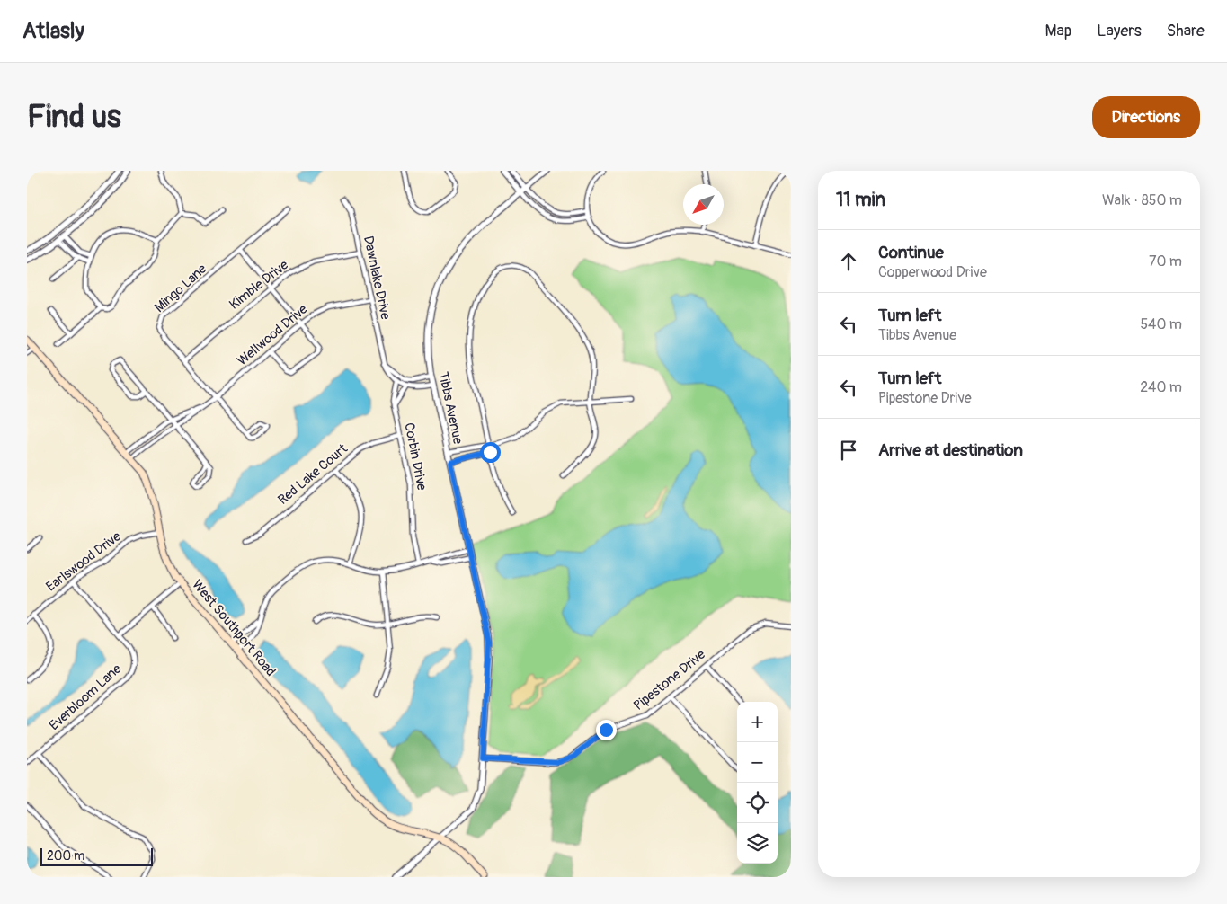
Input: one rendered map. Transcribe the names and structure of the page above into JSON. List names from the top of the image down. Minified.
{"streets":{"main road":["West Southport Road"],"street":["Dawnlake Drive","Kimble Drive","Mingo Lane","Wellwood Drive","Tibbs Avenue","Corbin Drive","Red Lake Court","Earlswood Drive","Pipestone Drive","Everbloom Lane"]},"crossings":[["Dawnlake Drive","Kimble Drive"],["Dawnlake Drive","Wellwood Drive"],["Dawnlake Drive","Tibbs Avenue"],["Dawnlake Drive","Corbin Drive"],["Kimble Drive","Mingo Lane"],["Mingo Lane","Wellwood Drive"],["Wellwood Drive","West Southport Road"],["Tibbs Avenue","West Southport Road"],["Tibbs Avenue","Pipestone Drive"],["Corbin Drive","Red Lake Court"],["Earlswood Drive","West Southport Road"]],"scale_bar":"200 m","north":"bottom left","page":{"header":"Atlasly","nav":["Map","Layers","Share"],"buttons":"Directions","title":"Find us","heading":["11 min","Walk · 850 m"],"list":[["Continue","Copperwood Drive","70 m"],["Turn left","Tibbs Avenue","540 m"],["Turn left","Pipestone Drive","240 m"],"Arrive at destination"],"map_buttons":["+","−"],"scale":"200 m"}}
